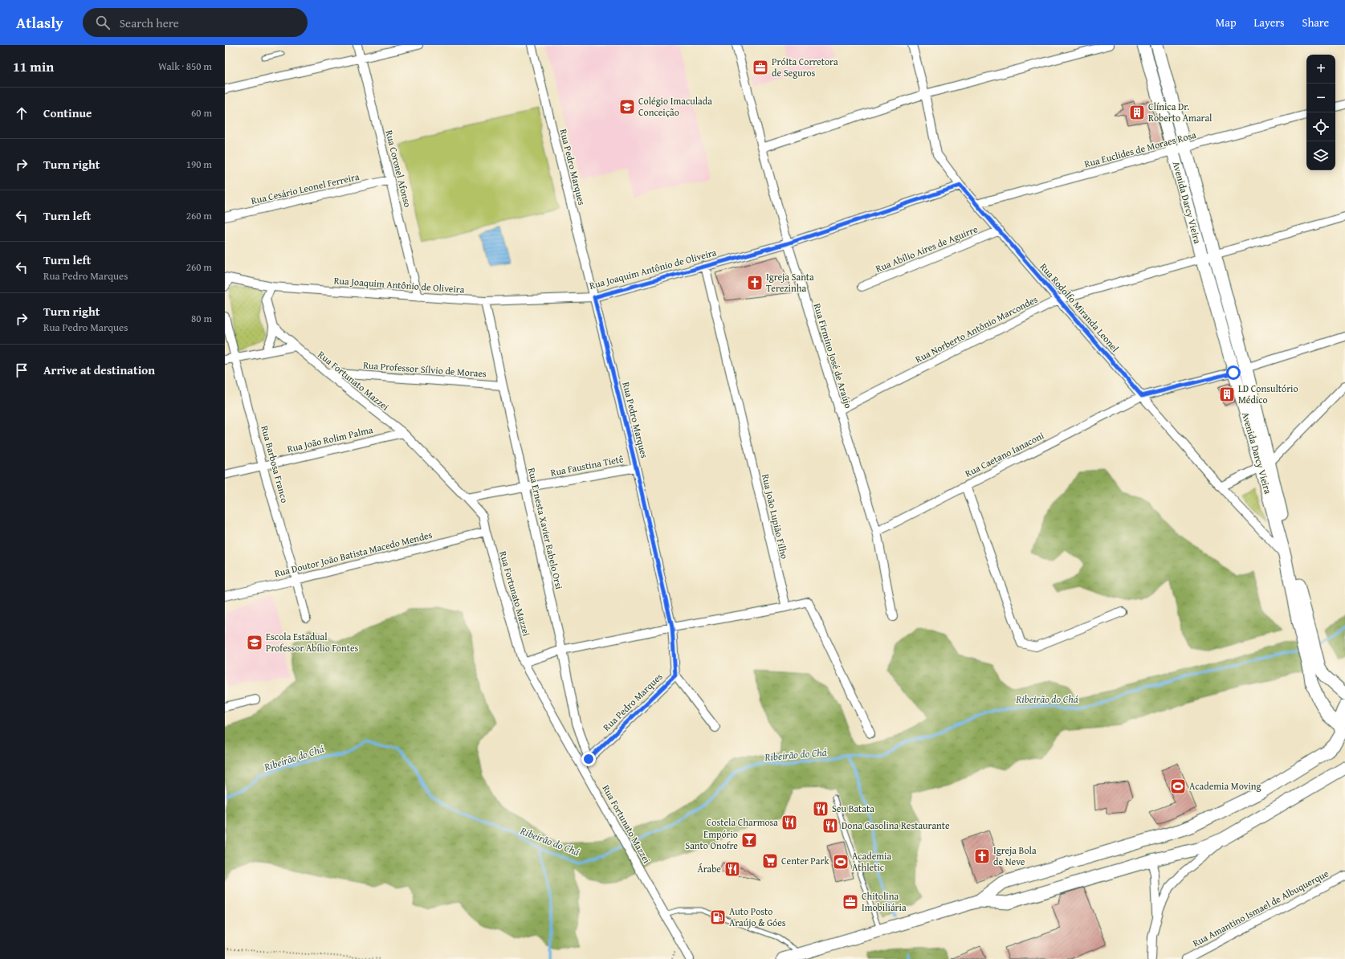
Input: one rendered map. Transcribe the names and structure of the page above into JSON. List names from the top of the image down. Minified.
{"streets":{"main road":["Avenida Darcy Vieira"],"street":["Rua Euclides de Moraes Rosa","Rua Pedro Marques","Rua Coronel Afonso","Rua Cesário Leonel Ferreira","Rua Abílio Aires de Aguirre","Rua Joaquim Antônio de Oliveira","Rua Rodolfo Miranda Leonel","Rua Norberto Antônio Marcondes","Rua Firmino José de Araújo","Rua Professor Sílvio de Moraes","Rua Fortunato Mazzei","Rua João Rolim Palma","Rua Caetano Ianaconi","Rua Barbosa Franco","Rua Faustina Tietê","Rua João Lupião Filho","Rua Ernesta Xavier Rabelo Orsi","Rua Doutor João Batista Macedo Mendes","Rua Amantino Ismael de Albuquerque"]},"crossings":[["Rua Euclides de Moraes Rosa","Avenida Darcy Vieira"],["Rua Euclides de Moraes Rosa","Rua Rodolfo Miranda Leonel"],["Rua Pedro Marques","Rua Joaquim Antônio de Oliveira"],["Rua Pedro Marques","Rua Fortunato Mazzei"],["Rua Pedro Marques","Rua Faustina Tietê"],["Rua Pedro Marques","Rua Ernesta Xavier Rabelo Orsi"],["Rua Coronel Afonso","Rua Cesário Leonel Ferreira"],["Rua Coronel Afonso","Rua Joaquim Antônio de Oliveira"],["Avenida Darcy Vieira","Rua Rodolfo Miranda Leonel"],["Avenida Darcy Vieira","Rua Norberto Antônio Marcondes"],["Avenida Darcy Vieira","Rua Caetano Ianaconi"],["Rua Abílio Aires de Aguirre","Rua Rodolfo Miranda Leonel"],["Rua Joaquim Antônio de Oliveira","Rua Rodolfo Miranda Leonel"],["Rua Joaquim Antônio de Oliveira","Rua Firmino José de Araújo"],["Rua Joaquim Antônio de Oliveira","Rua João Lupião Filho"],["Rua Joaquim Antônio de Oliveira","Rua Ernesta Xavier Rabelo Orsi"],["Rua Rodolfo Miranda Leonel","Rua Norberto Antônio Marcondes"],["Rua Rodolfo Miranda Leonel","Rua Caetano Ianaconi"],["Rua Norberto Antônio Marcondes","Rua Firmino José de Araújo"],["Rua Firmino José de Araújo","Rua Caetano Ianaconi"],["Rua Professor Sílvio de Moraes","Rua Fortunato Mazzei"],["Rua Professor Sílvio de Moraes","Rua Ernesta Xavier Rabelo Orsi"],["Rua Fortunato Mazzei","Rua João Rolim Palma"],["Rua Fortunato Mazzei","Rua Faustina Tietê"],["Rua Fortunato Mazzei","Rua Doutor João Batista Macedo Mendes"],["Rua João Rolim Palma","Rua Barbosa Franco"],["Rua Barbosa Franco","Rua Doutor João Batista Macedo Mendes"],["Rua Faustina Tietê","Rua Ernesta Xavier Rabelo Orsi"]],"water":["Ribeirão do Chá"],"places":{"office":["PróIta Corretora de Seguros","Chitolina Imobiliária"],"school or university":["Colégio Imaculada Conceição","Escola Estadual Professor Abílio Fontes"],"building":["Clínica Dr. Roberto Amaral","LD Consultório Médico"],"church":["Igreja Santa Terezinha","Igreja Bola de Neve"],"sports":["Academia Moving","Academia Athletic"],"restaurant":["Seu Batata","Costela Charmosa","Dona Gasolina Restaurante","Árabe"],"bar":["Empório Santo Onofre"],"supermarket":["Center Park"],"fuel station":["Auto Posto Araújo & Góes"]},"page":{"header":"Atlasly","search":"Search here","nav":["Map","Layers","Share"],"heading":["11 min","Walk · 850 m"],"map_buttons":["+","−"],"list":[["Continue","60 m"],["Turn right","190 m"],["Turn left","260 m"],["Turn left","Rua Pedro Marques","260 m"],["Turn right","Rua Pedro Marques","80 m"],"Arrive at destination"]}}
